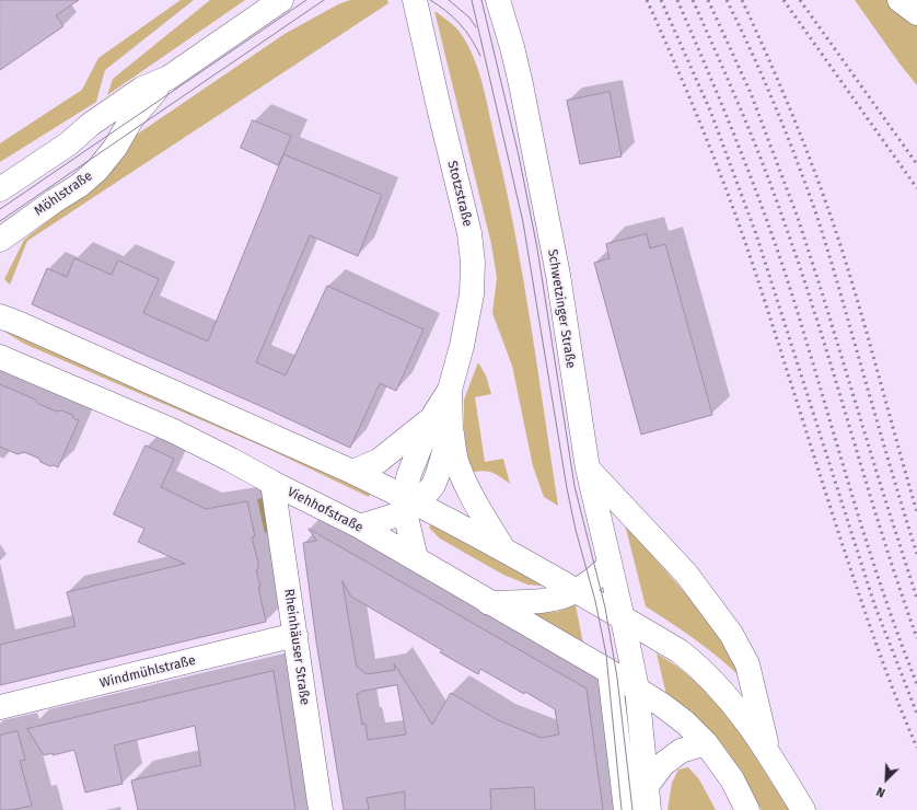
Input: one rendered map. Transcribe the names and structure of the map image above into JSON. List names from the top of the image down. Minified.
{"streets":{"main road":["Möhlstraße","Stotzstraße","Schwetzinger Straße","Viehhofstraße","Rheinhäuser Straße","Windmühlstraße"]},"crossings":[["Schwetzinger Straße","Viehhofstraße"],["Viehhofstraße","Rheinhäuser Straße"],["Rheinhäuser Straße","Windmühlstraße"]],"north":"bottom left"}
